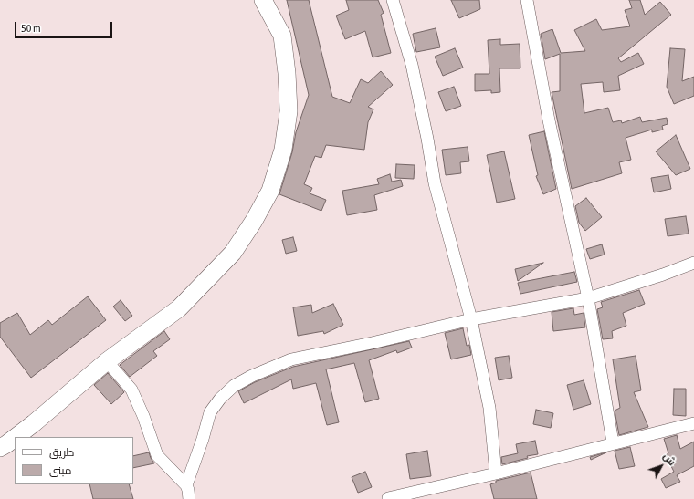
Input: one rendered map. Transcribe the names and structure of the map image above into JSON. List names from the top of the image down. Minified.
{"legend":["طريق","مبنى"],"scale_bar":"50 m","north":"top right"}
